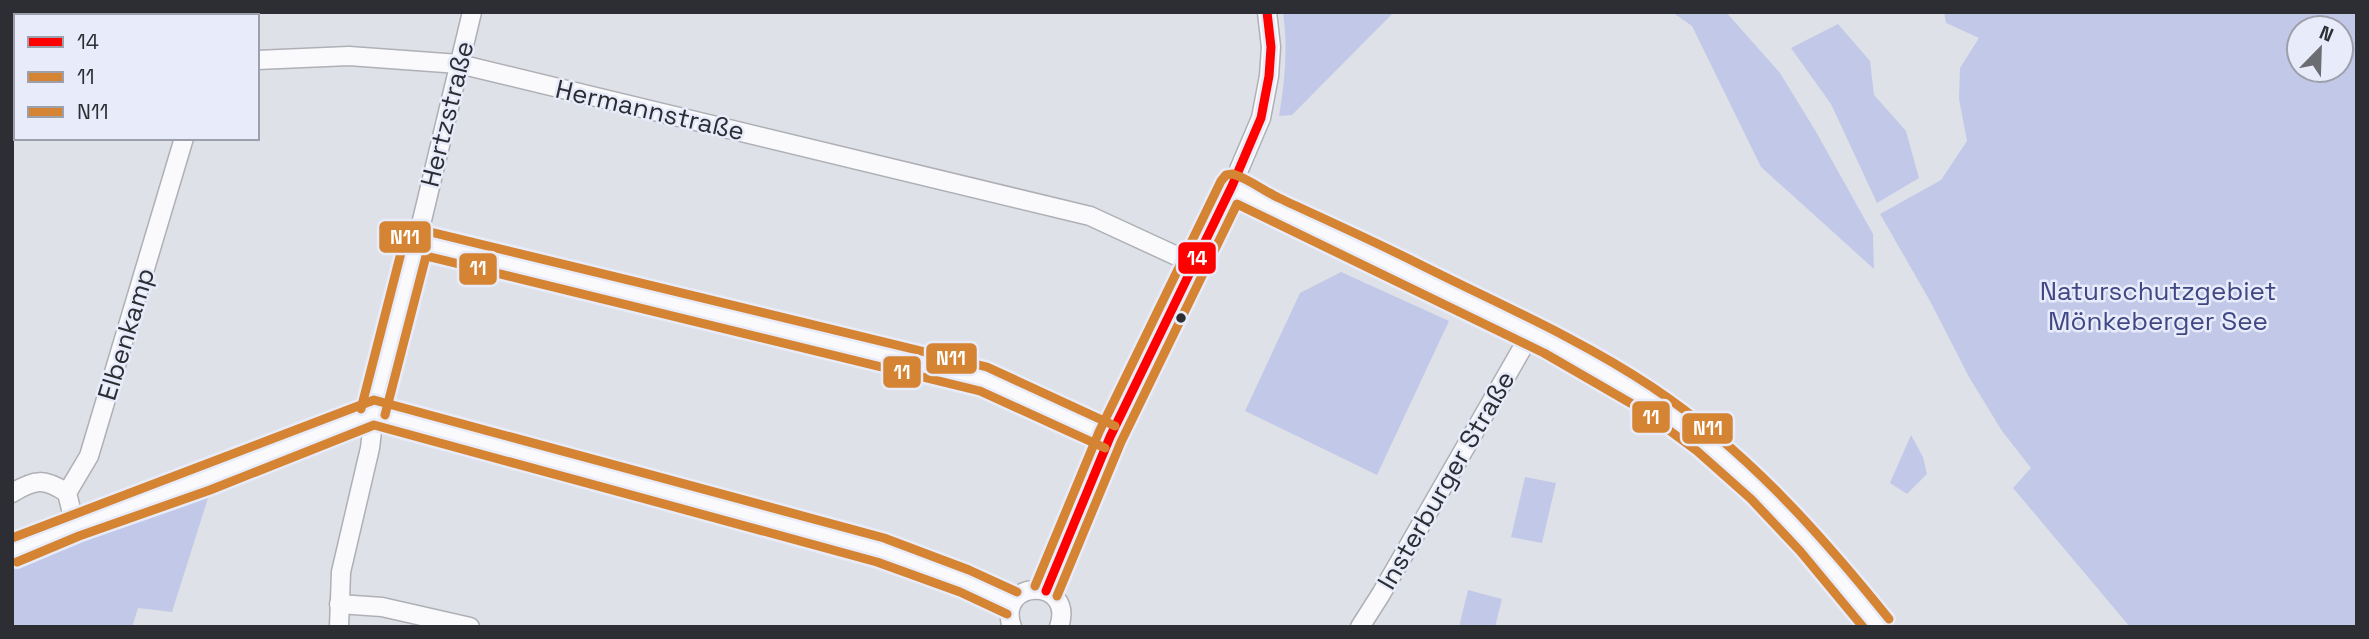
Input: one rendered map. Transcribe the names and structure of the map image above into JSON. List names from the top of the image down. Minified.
{"streets":{"street":["Hermannstraße","Hertzstraße","Elbenkamp","Insterburger Straße"]},"crossings":[["Hermannstraße","Hertzstraße"]],"parks":["Naturschutzgebiet Mönkeberger See"],"lines":["transit line 14","transit line N11","transit line 11"],"legend":["14","11","N11"],"north":"top right"}
